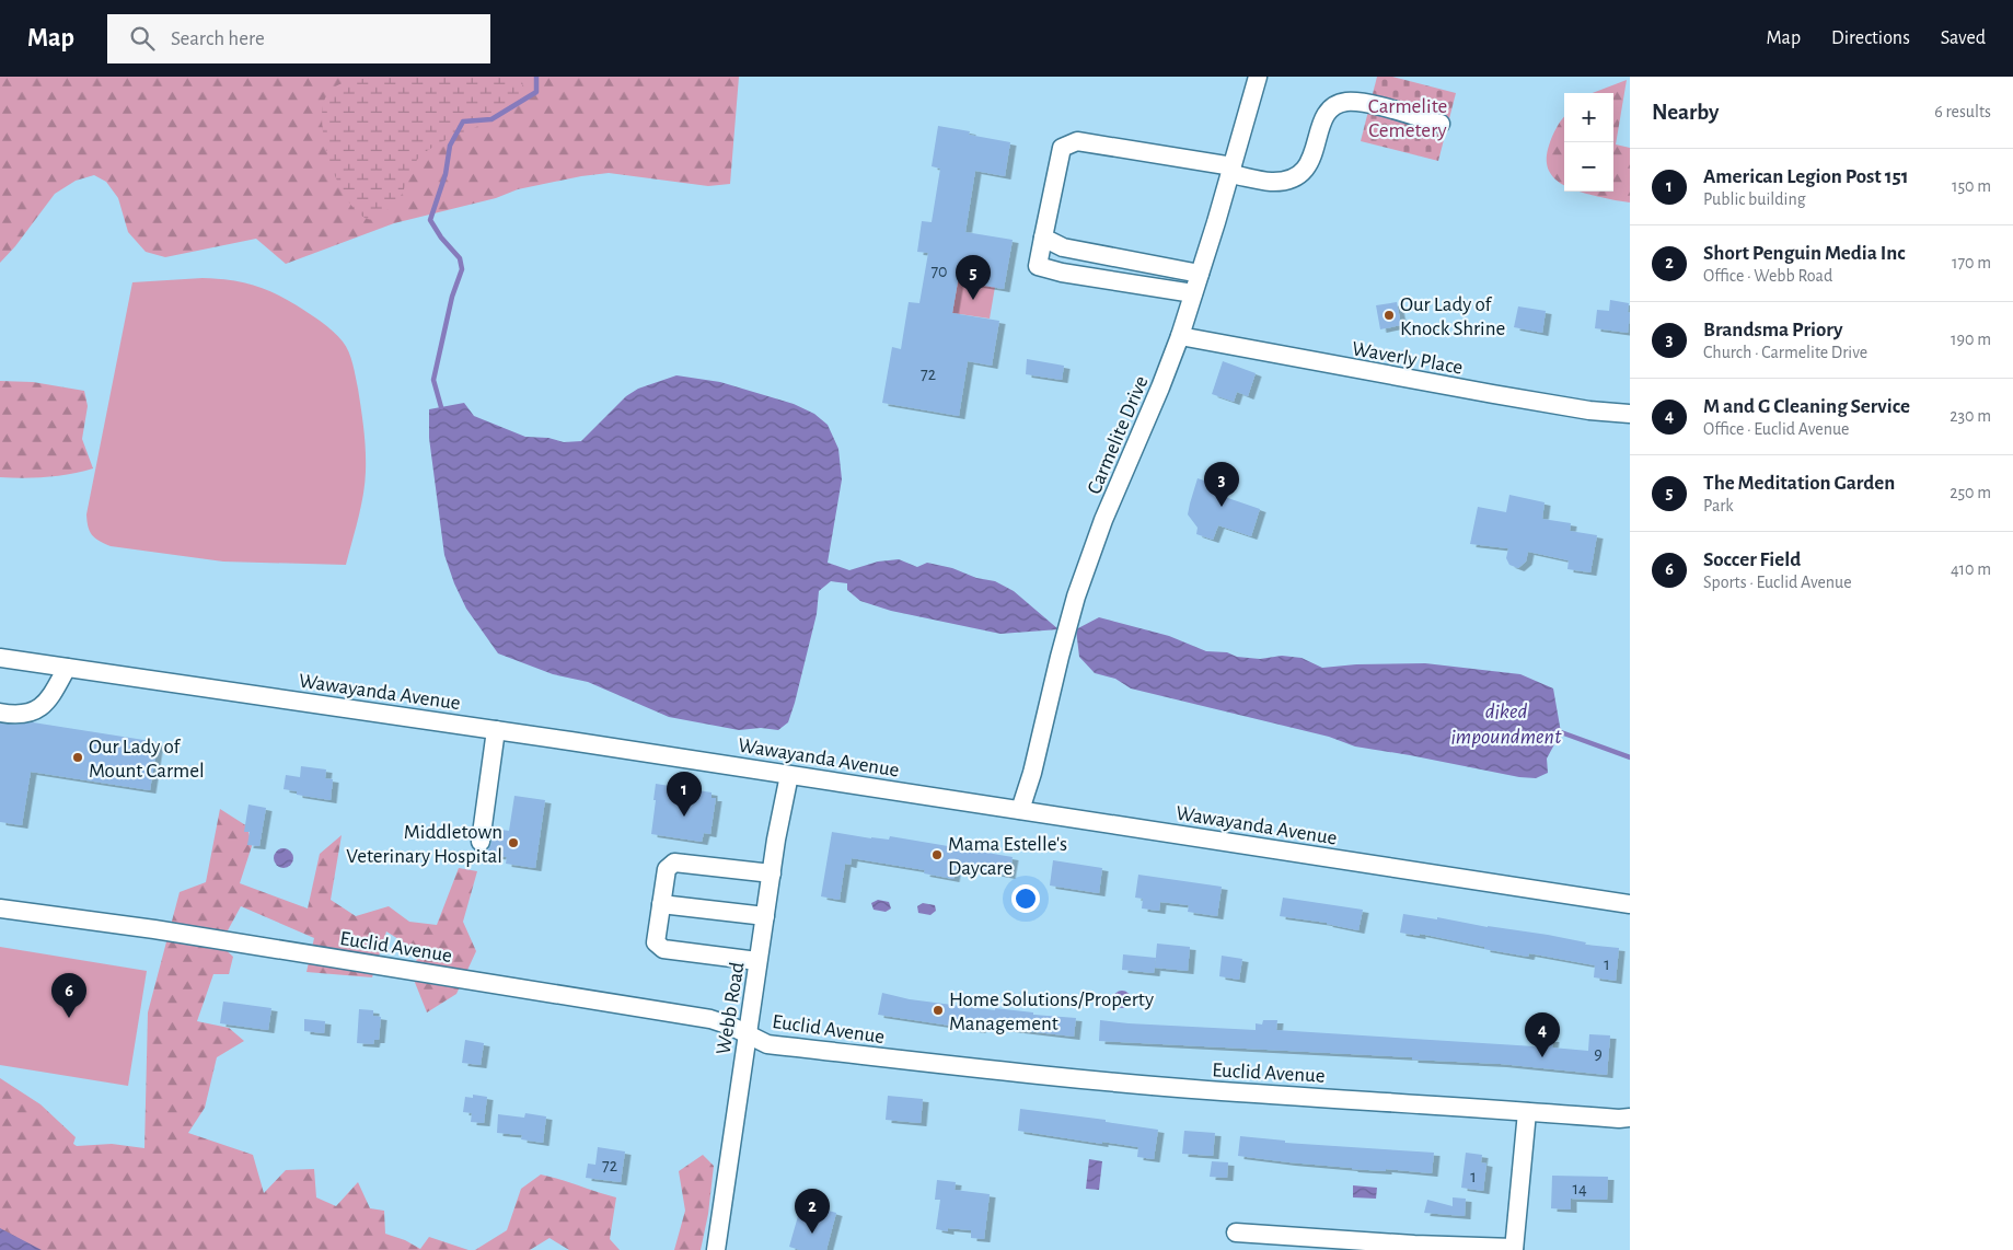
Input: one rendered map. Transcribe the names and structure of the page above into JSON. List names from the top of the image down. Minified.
{"streets":{"street":["Waverly Place","Carmelite Drive","Wawayanda Avenue","Euclid Avenue","Webb Road"]},"crossings":[["Waverly Place","Carmelite Drive"],["Carmelite Drive","Wawayanda Avenue"],["Wawayanda Avenue","Webb Road"],["Euclid Avenue","Webb Road"]],"water":["diked impoundment"],"parks":["Carmelite Cemetery"],"places":["Our Lady of Knock Shrine","Our Lady of Mount Carmel","Middletown Veterinary Hospital","Mama Estelle's Daycare","Home Solutions/Property Management"],"house_numbers":["70","72","1","9","72","1","14"],"page":{"header":"Map","search":"Search here","nav":["Map","Directions","Saved"],"heading":["Nearby","6 results"],"map_buttons":["+","−"],"list":[{"mark":"1","name":"American Legion Post 151","note":"Public building","value":"150 m"},{"mark":"2","name":"Short Penguin Media Inc","note":"Office · Webb Road","value":"170 m"},{"mark":"3","name":"Brandsma Priory","note":"Church · Carmelite Drive","value":"190 m"},{"mark":"4","name":"M and G Cleaning Service","note":"Office · Euclid Avenue","value":"230 m"},{"mark":"5","name":"The Meditation Garden","note":"Park","value":"250 m"},{"mark":"6","name":"Soccer Field","note":"Sports · Euclid Avenue","value":"410 m"}],"pins":["5","3","1","6","4","2"]}}
